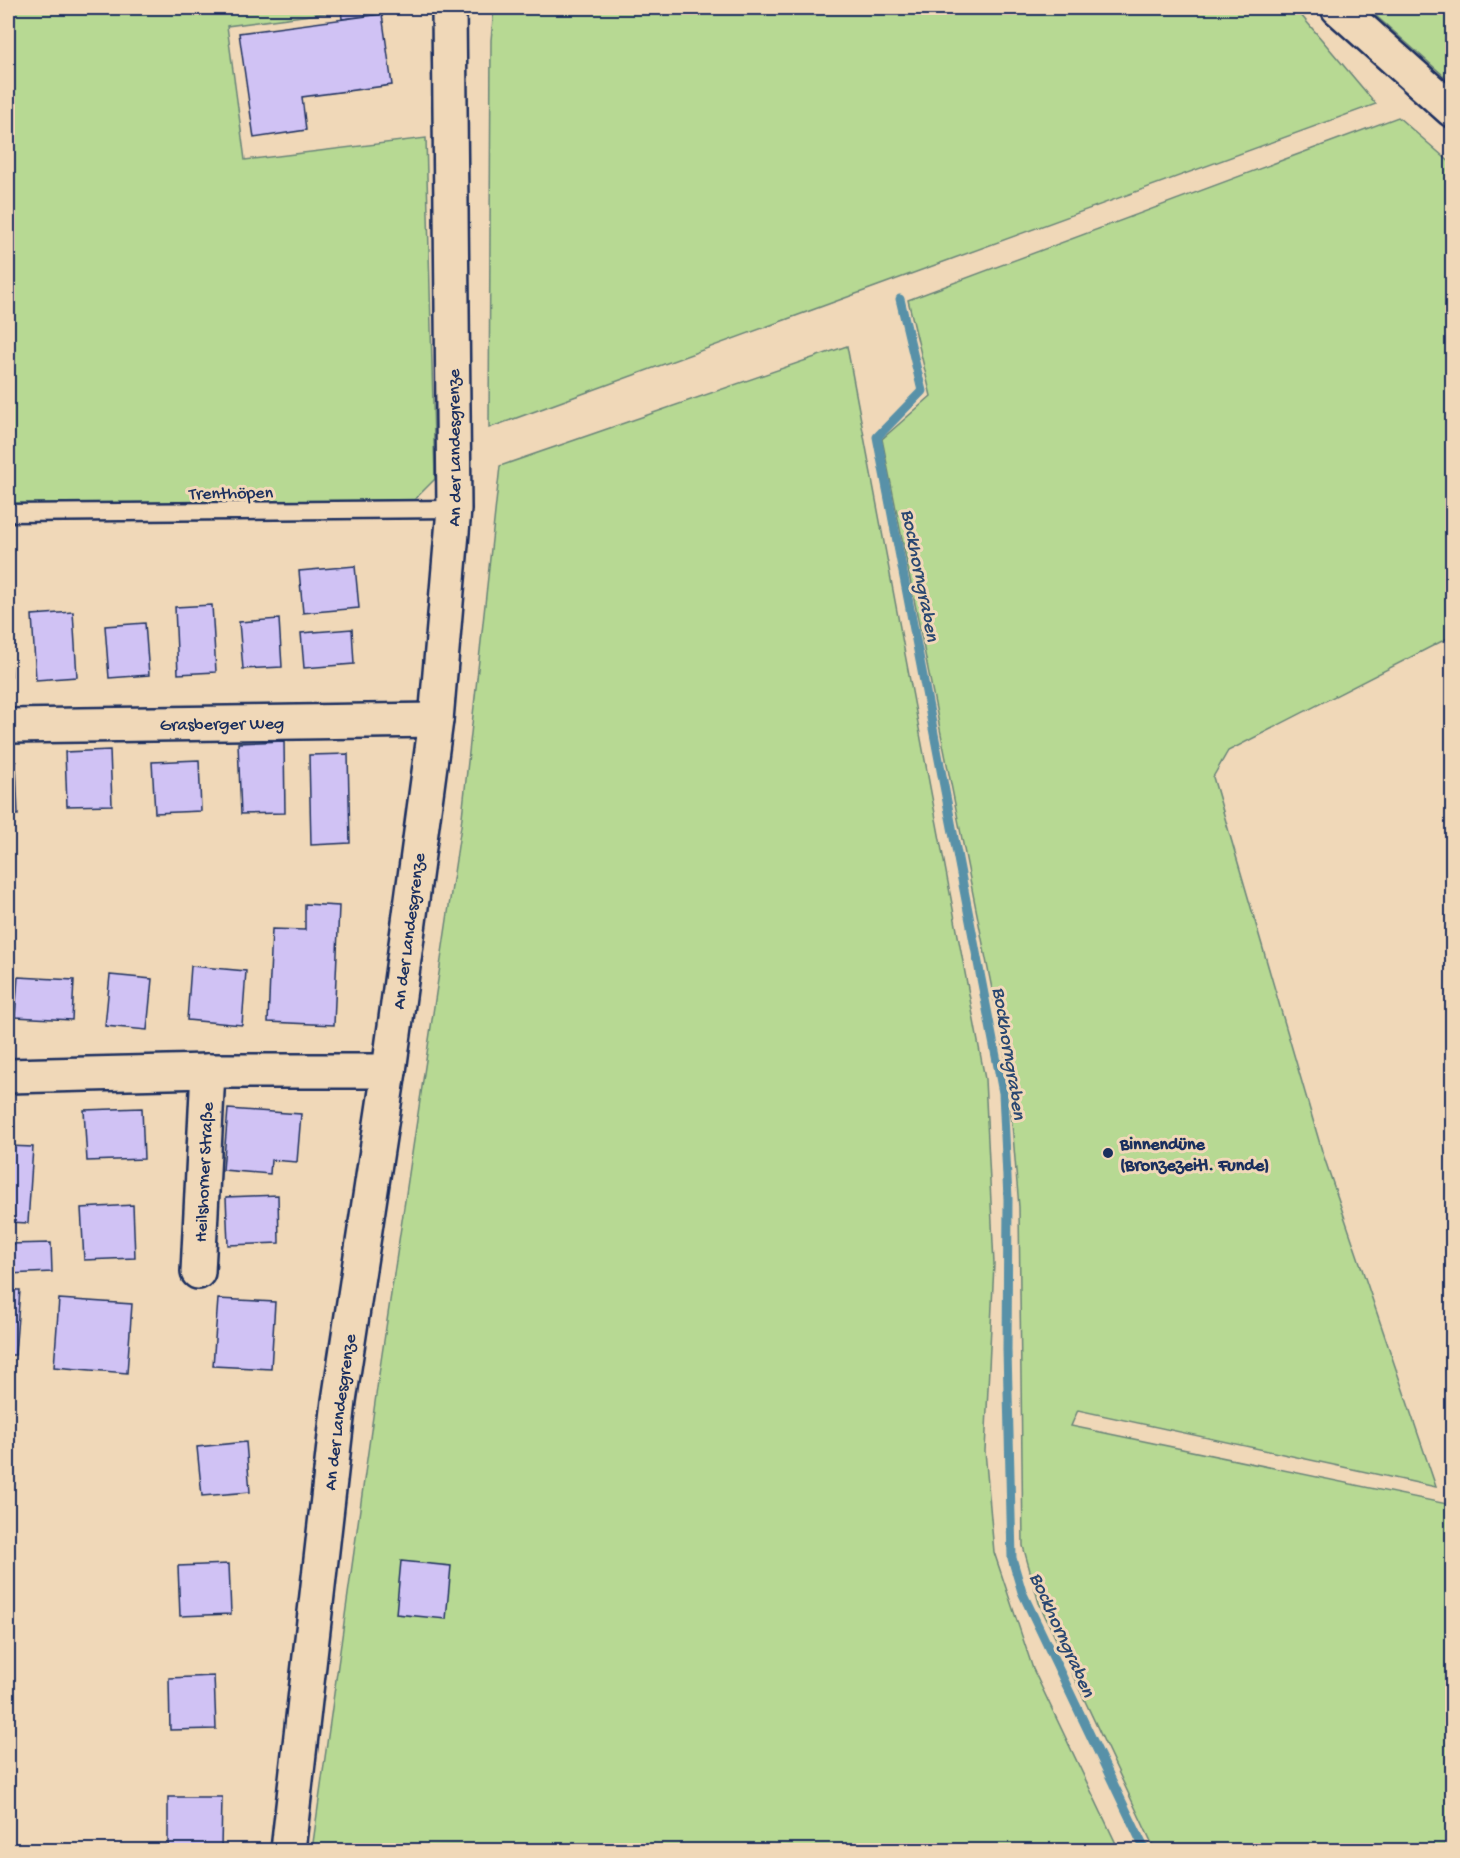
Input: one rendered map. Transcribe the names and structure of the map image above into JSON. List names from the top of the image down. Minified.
{"streets":{"street":["An der Landesgrenze","Grasberger Weg","Heilshorner Straße"],"lane":["Trenthöpen"]},"crossings":[["An der Landesgrenze","Trenthöpen"],["An der Landesgrenze","Grasberger Weg"]],"water":["Bockhorngraben"],"places":["Binnendüne (Bronzezeitl. Funde)"]}
